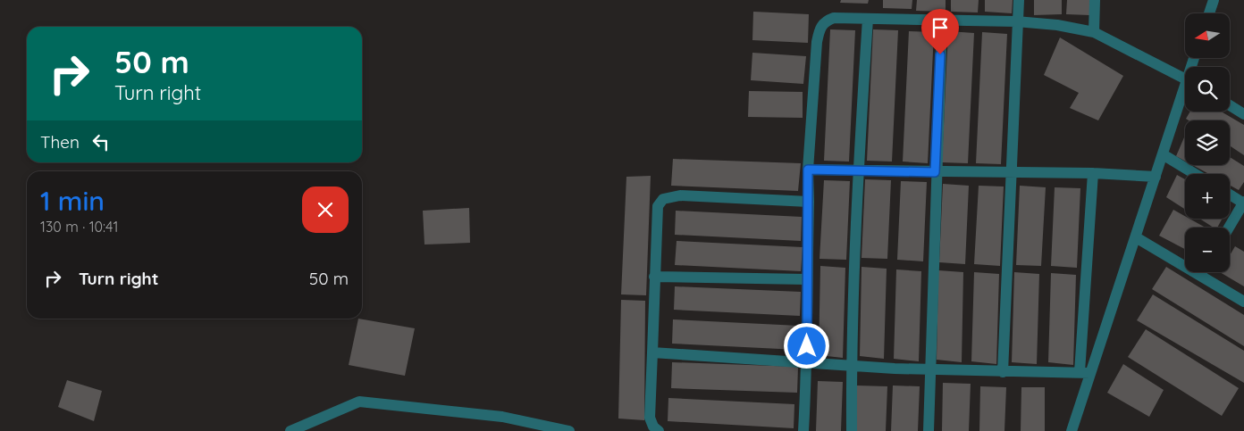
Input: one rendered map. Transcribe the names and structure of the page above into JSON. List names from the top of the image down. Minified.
{"north":"left","page":{"map_buttons":["+","−"],"turn":["50 m","Turn right"],"then":"Then","heading":["1 min","130 m · 10:41"],"list":[{"name":"Turn right","value":"50 m"}]}}
